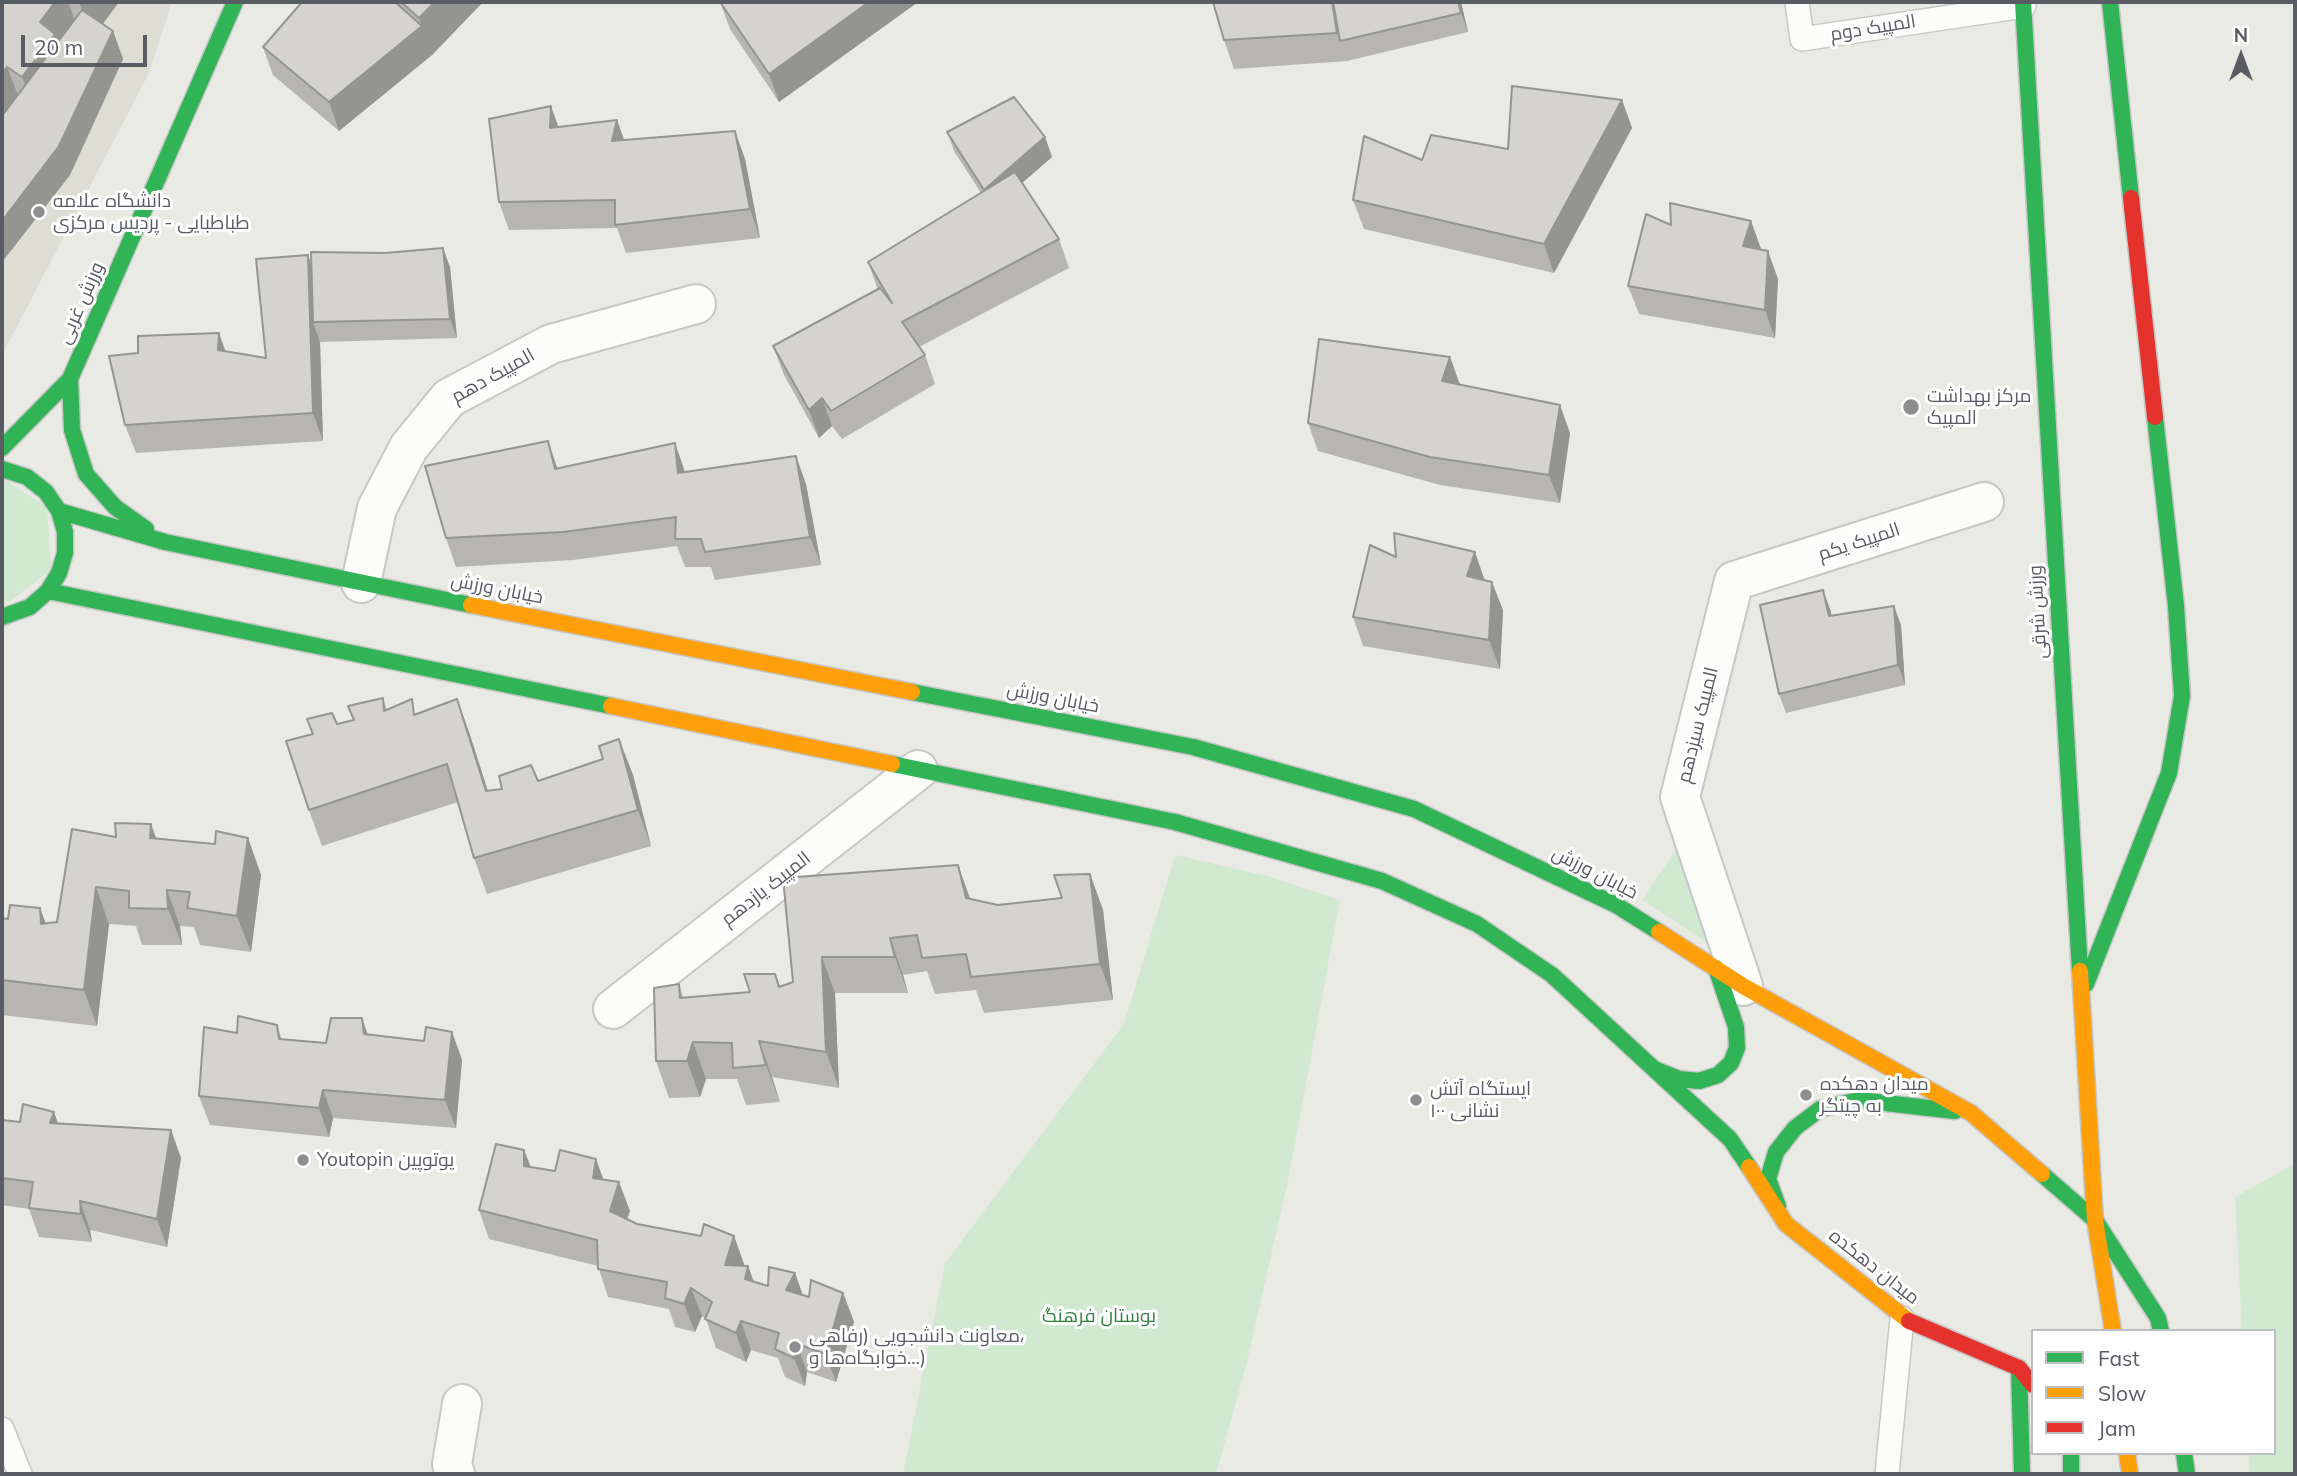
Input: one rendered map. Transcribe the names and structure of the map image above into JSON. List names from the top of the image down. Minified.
{"streets":{"main road":["ورزش غربی","خیابان ورزش","ورزش شرقی","میدان دهکده"],"street":["المپیک دهم","المپیک یکم","المپیک سیزدهم","المپیک یازدهم"],"lane":["المپیک دوم"]},"crossings":[["المپیک دوم","ورزش شرقی"],["المپیک دهم","خیابان ورزش"],["المپیک یکم","المپیک سیزدهم"],["خیابان ورزش","المپیک سیزدهم"]],"parks":["بوستان فرهنگ"],"places":["دانشگاه علامه طباطبایی - پردیس مرکزی","مرکز بهداشت المپیک","میدان دهکده به چیتگر","ایستگاه آتش نشانی ۱۰۰","Youtopin یوتوپین","معاونت دانشجویی (رفاهی، خوابگاه‌ها و...)"],"legend":["Fast","Slow","Jam"],"scale_bar":"20 m","north":"top"}
